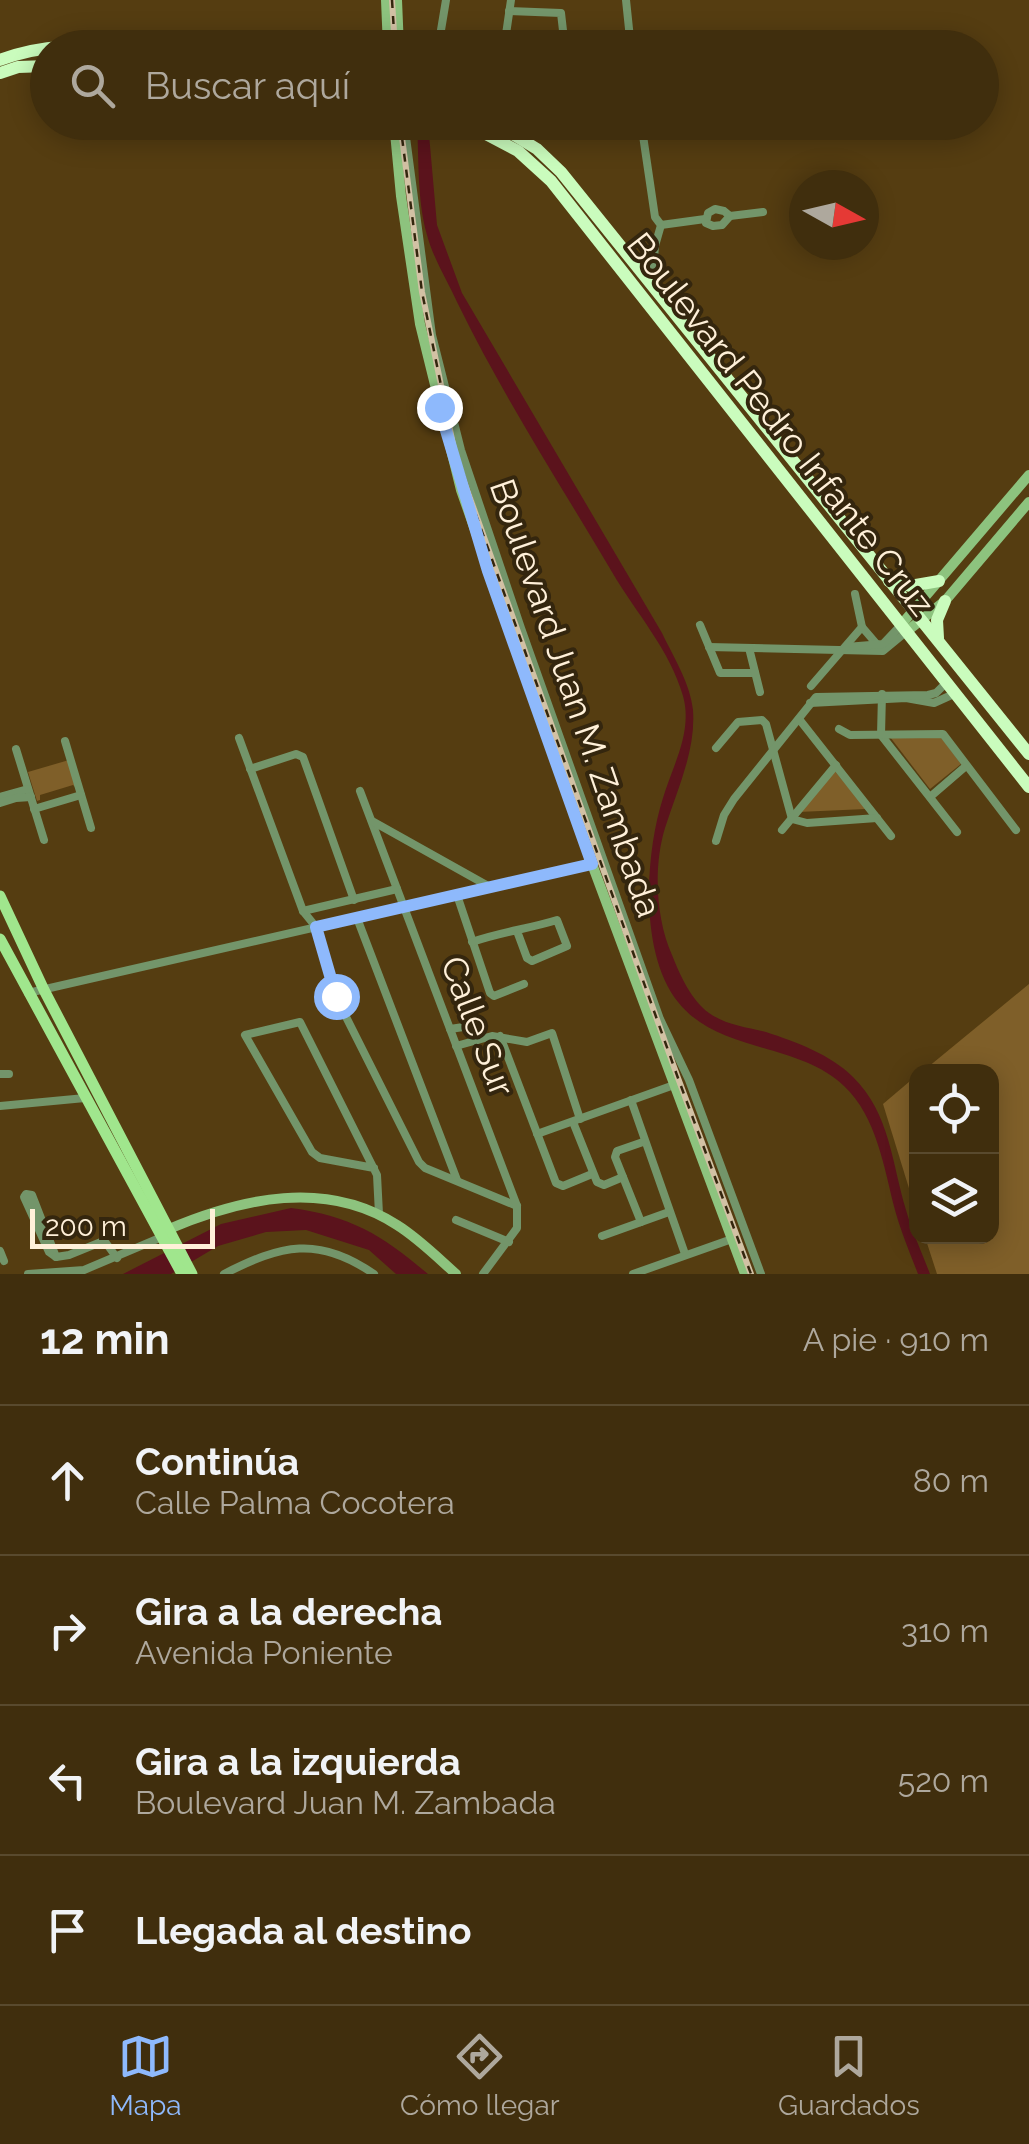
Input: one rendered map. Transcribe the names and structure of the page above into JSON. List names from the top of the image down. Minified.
{"streets":{"highway":["Boulevard Pedro Infante Cruz"],"street":["Boulevard Juan M. Zambada","Calle Sur"]},"scale_bar":"200 m","north":"right","page":{"search":"Buscar aquí","scale":"200 m","heading":["12 min","A pie · 910 m"],"list":[["Continúa","Calle Palma Cocotera","80 m"],["Gira a la derecha","Avenida Poniente","310 m"],["Gira a la izquierda","Boulevard Juan M. Zambada","520 m"],"Llegada al destino"],"nav":["Mapa","Cómo llegar","Guardados"]}}
